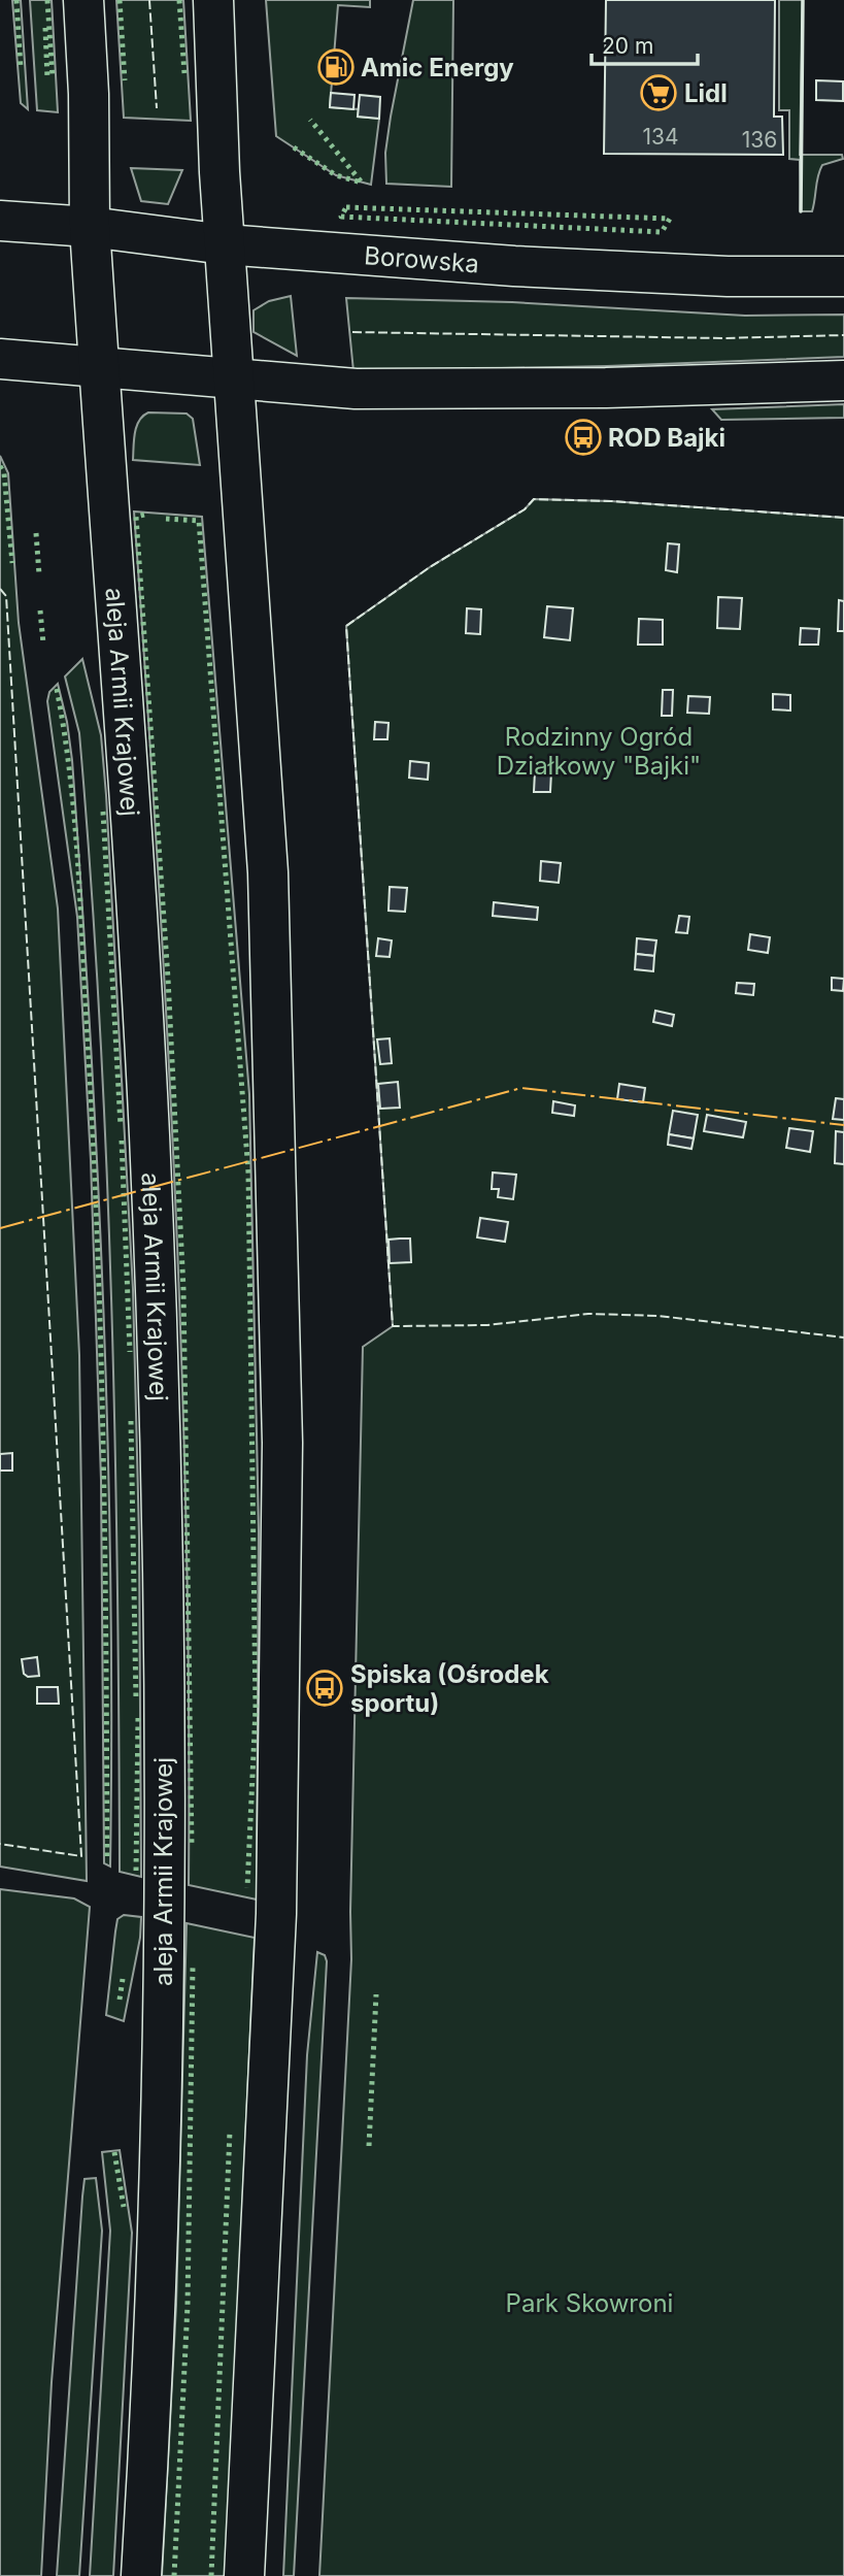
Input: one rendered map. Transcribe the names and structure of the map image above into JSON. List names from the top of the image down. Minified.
{"streets":{"main road":["Borowska","aleja Armii Krajowej"]},"crossings":[["Borowska","aleja Armii Krajowej"]],"parks":["Rodzinny Ogród Działkowy \"Bajki\"","Park Skowroni"],"places":{"fuel station":["Amic Energy"],"supermarket":["Lidl"],"bus stop":["ROD Bajki","Spiska (Ośrodek sportu)"]},"house_numbers":["134","136"],"scale_bar":"20 m"}
